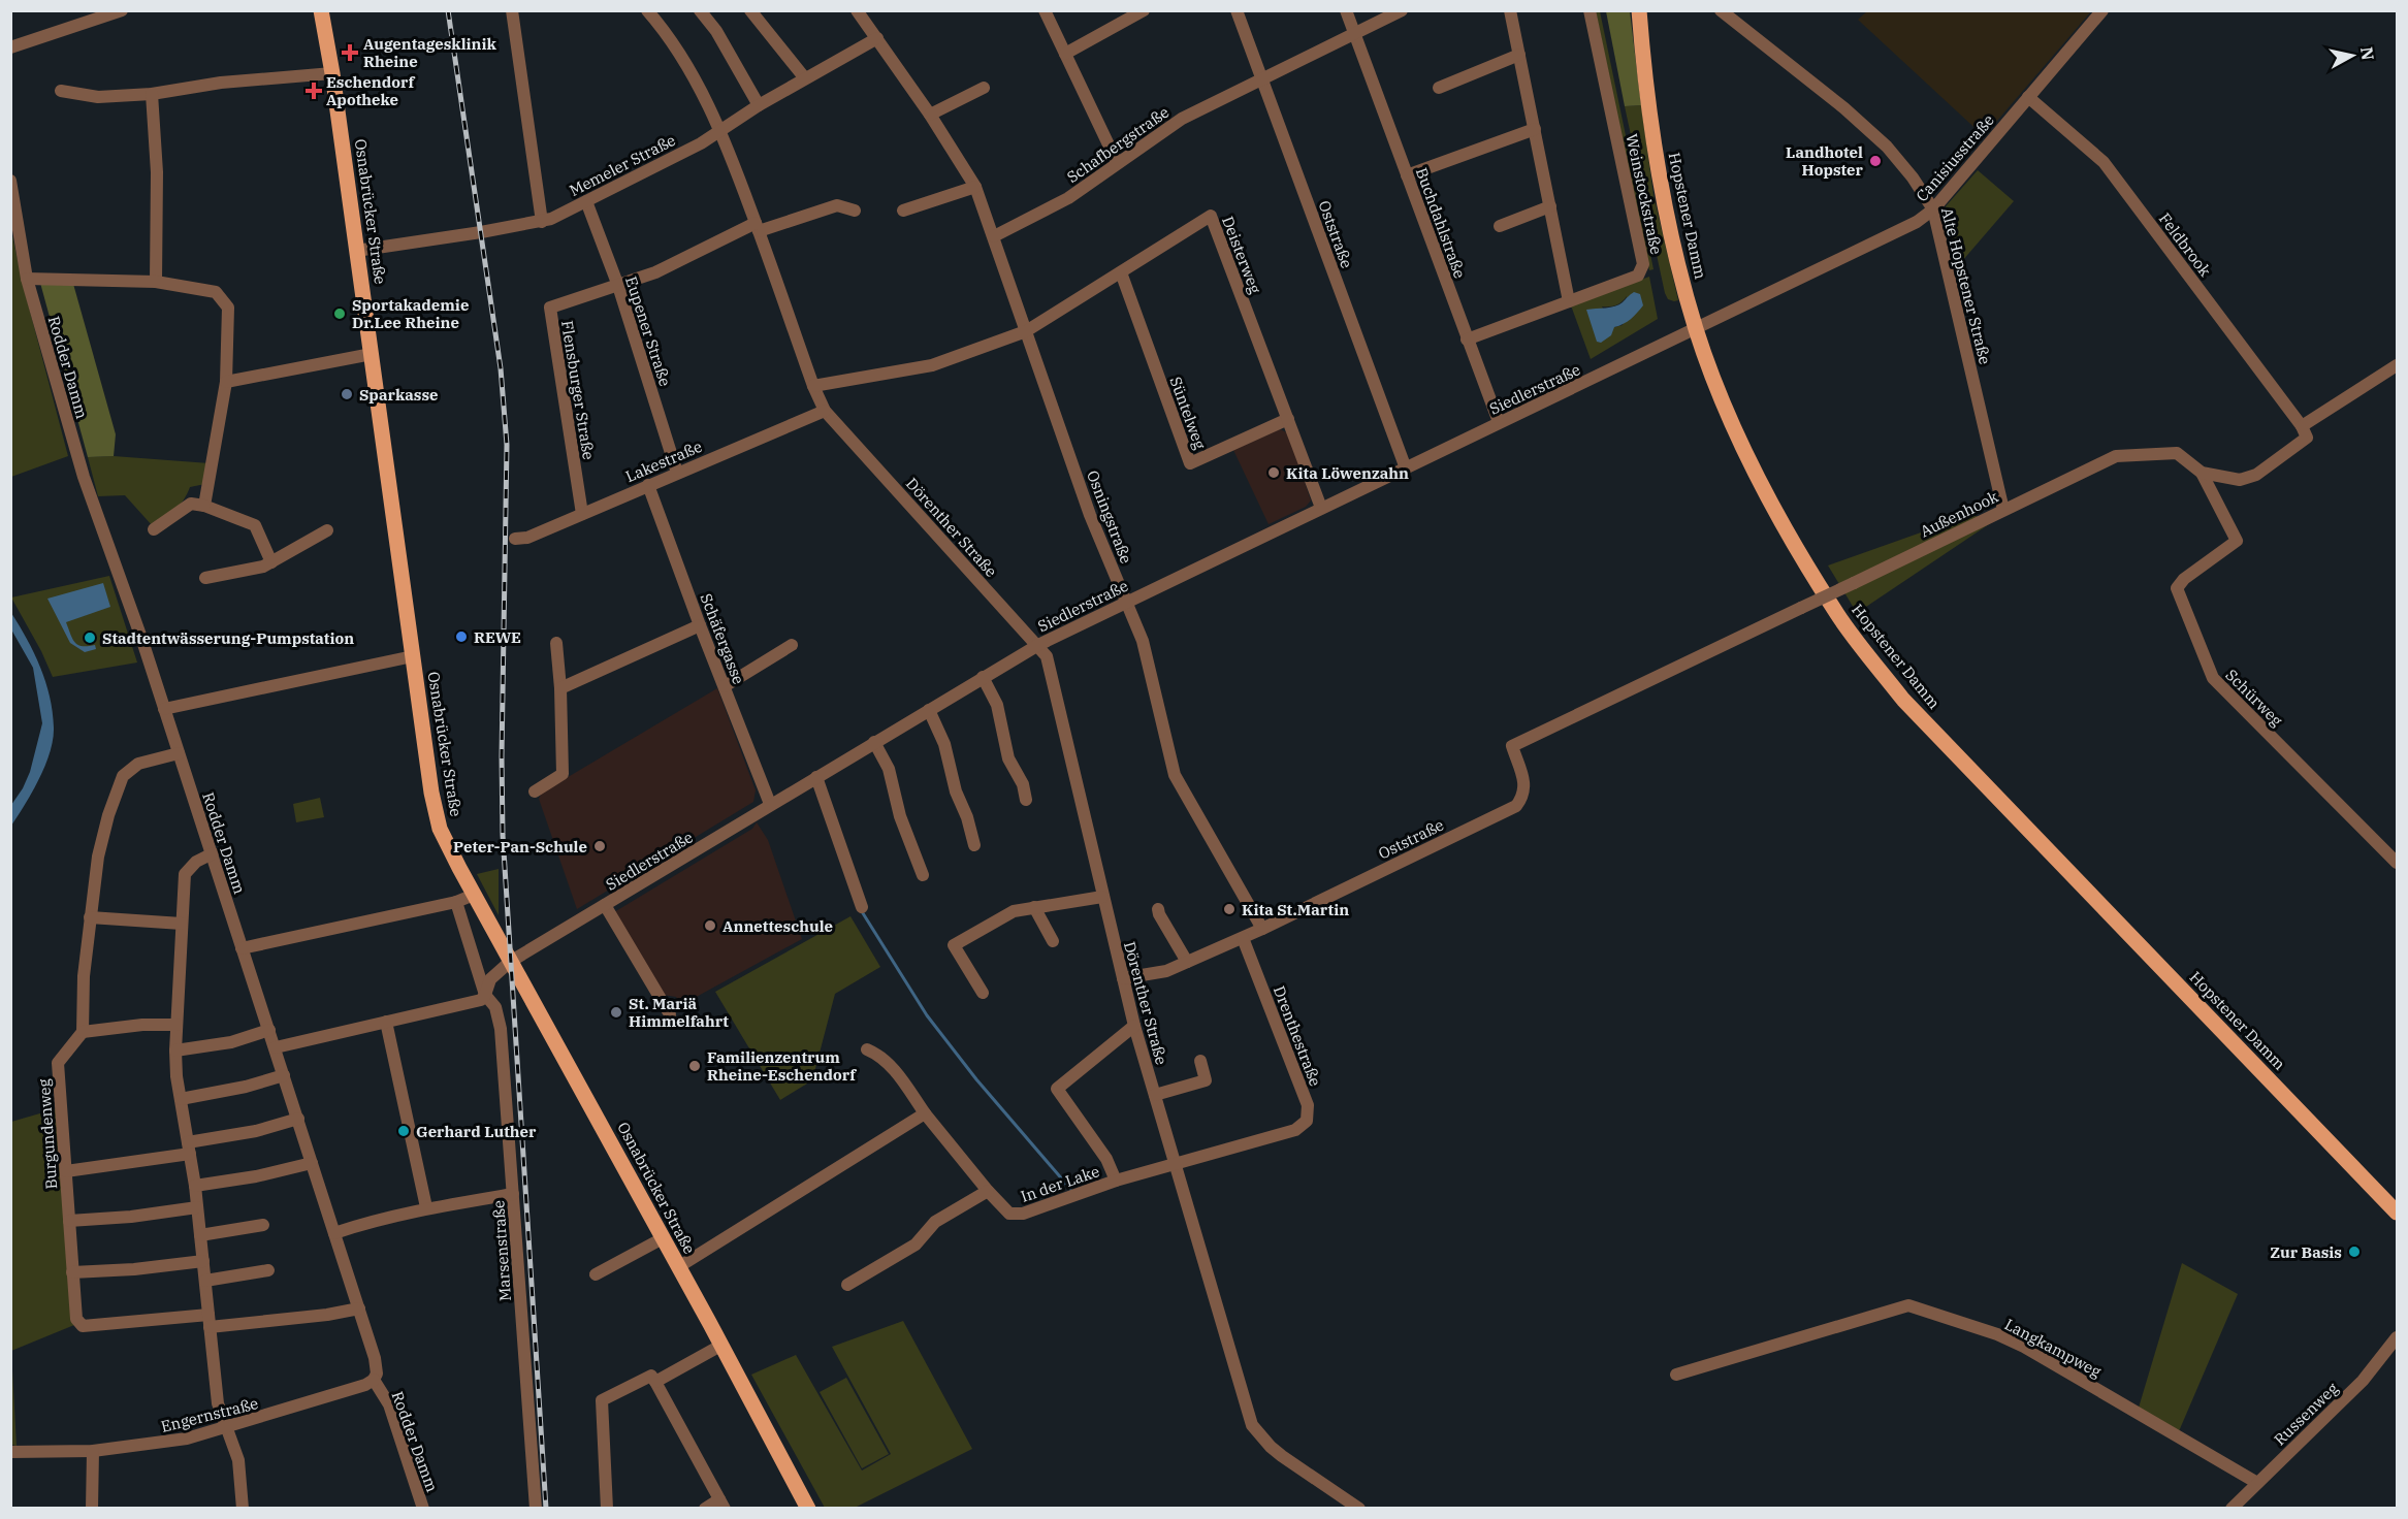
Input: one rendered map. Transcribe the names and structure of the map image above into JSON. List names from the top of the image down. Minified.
{"streets":{"main road":["Osnabrücker Straße","Hopstener Damm"],"street":["Schafbergstraße","Canisiusstraße","Memeler Straße","Weinstockstraße","Buchdahlstraße","Oststraße","Feldbrook","Deisterweg","Alte Hopstener Straße","Eupener Straße","Rodder Damm","Siedlerstraße","Flensburger Straße","Süntelweg","Lakestraße","Außenhook","Osningstraße","Dörenther Straße","Schäfergasse","Schürweg","Drenthestraße","Burgundenweg","In der Lake","Marsenstraße","Langkampweg","Russenweg","Engernstraße"]},"crossings":[["Schafbergstraße","Buchdahlstraße"],["Schafbergstraße","Oststraße"],["Schafbergstraße","Osningstraße"],["Canisiusstraße","Hopstener Damm"],["Canisiusstraße","Feldbrook"],["Canisiusstraße","Alte Hopstener Straße"],["Canisiusstraße","Siedlerstraße"],["Memeler Straße","Osnabrücker Straße"],["Memeler Straße","Eupener Straße"],["Memeler Straße","Osningstraße"],["Memeler Straße","Dörenther Straße"],["Weinstockstraße","Buchdahlstraße"],["Osnabrücker Straße","Siedlerstraße"],["Hopstener Damm","Siedlerstraße"],["Buchdahlstraße","Siedlerstraße"],["Oststraße","Siedlerstraße"],["Oststraße","Außenhook"],["Oststraße","Osningstraße"],["Feldbrook","Außenhook"],["Deisterweg","Siedlerstraße"],["Deisterweg","Süntelweg"],["Deisterweg","Osningstraße"],["Alte Hopstener Straße","Außenhook"],["Eupener Straße","Flensburger Straße"],["Eupener Straße","Lakestraße"],["Rodder Damm","Burgundenweg"],["Rodder Damm","Engernstraße"],["Siedlerstraße","Osningstraße"],["Siedlerstraße","Dörenther Straße"],["Siedlerstraße","Schäfergasse"],["Siedlerstraße","Marsenstraße"],["Flensburger Straße","Lakestraße"],["Flensburger Straße","Dörenther Straße"],["Lakestraße","Dörenther Straße"],["Lakestraße","Schäfergasse"],["Außenhook","Schürweg"],["Dörenther Straße","Drenthestraße"],["Dörenther Straße","In der Lake"],["Drenthestraße","In der Lake"],["Langkampweg","Russenweg"]],"places":{"health":["Augentagesklinik Rheine","Eschendorf Apotheke"],"other":["Landhotel Hopster","Sportakademie Dr.Lee Rheine","Sparkasse","Kita Löwenzahn","REWE","Stadtentwässerung-Pumpstation","Peter-Pan-Schule","Kita St.Martin","Annetteschule","St. Mariä Himmelfahrt","Familienzentrum Rheine-Eschendorf","Gerhard Luther","Zur Basis"]},"north":"right"}
